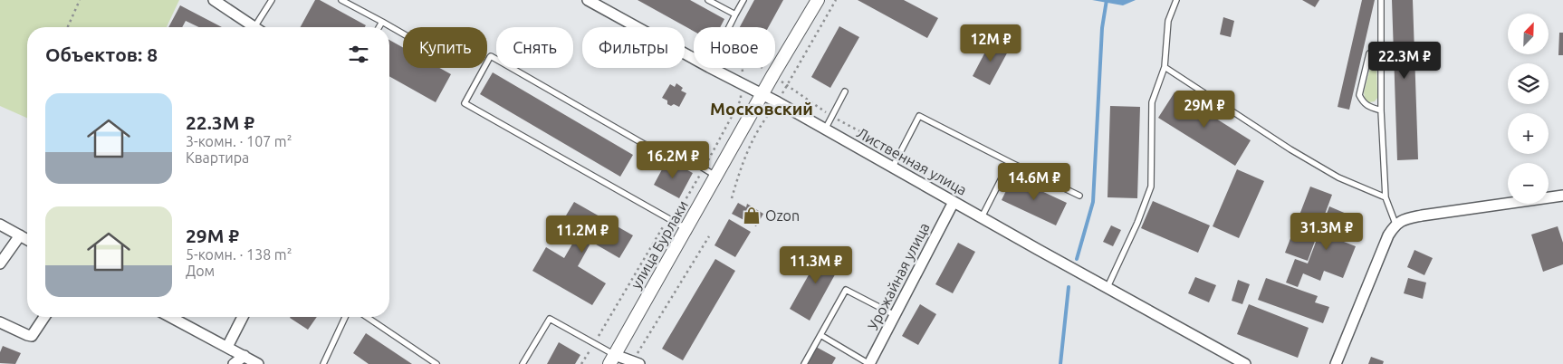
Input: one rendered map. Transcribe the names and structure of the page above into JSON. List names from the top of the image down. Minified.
{"streets":{"street":["Лиственная улица","улица Бурлаки","Урожайная улица"]},"crossings":[["Лиственная улица","улица Бурлаки"],["Лиственная улица","Урожайная улица"]],"districts":["Московский"],"places":{"shop":["Ozon"]},"north":"top right","page":{"map_buttons":["+","−"],"price":["12M ₽","22.3M ₽","29M ₽","16.2M ₽","14.6M ₽","31.3M ₽","11.2M ₽","11.3M ₽"],"chip":["Купить","Снять","Фильтры","Новое"],"heading":"Объектов: 8","list":[{"name":"22.3M ₽","note":"3-комн. · 107 m² · Квартира"},{"name":"29M ₽","note":"5-комн. · 138 m² · Дом"}]}}
